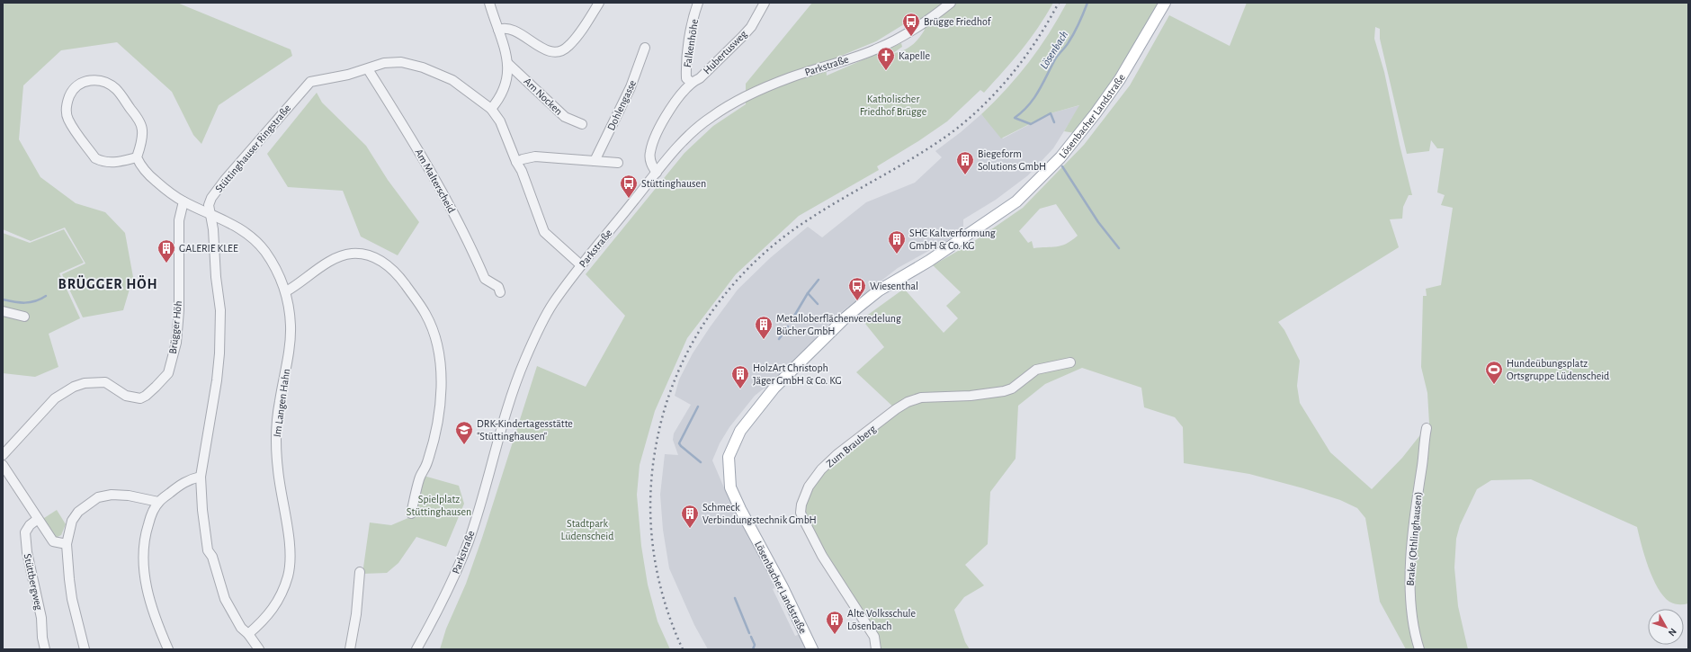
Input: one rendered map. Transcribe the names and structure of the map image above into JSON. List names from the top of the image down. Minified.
{"streets":{"main road":["Lösenbacher Landstraße"],"street":["Falkenhöhe","Hubertusweg","Parkstraße","Am Nocken","Dohlengasse","Stüttinghauser Ringstraße","Am Malterscheid","Brügger Höh","Im Langen Hahn","Zum Brauberg","Brake (Othlinghausen)","Stüttbergweg"]},"crossings":[["Falkenhöhe","Hubertusweg"],["Hubertusweg","Parkstraße"],["Parkstraße","Stüttinghauser Ringstraße"],["Am Nocken","Stüttinghauser Ringstraße"],["Stüttinghauser Ringstraße","Am Malterscheid"],["Stüttinghauser Ringstraße","Im Langen Hahn"],["Brügger Höh","Im Langen Hahn"]],"districts":["BRÜGGER HÖH"],"water":["Lösenbach"],"parks":["Katholischer Friedhof Brügge","Spielplatz Stüttinghausen","Stadtpark Lüdenscheid"],"places":{"bus stop":["Brügge Friedhof","Stüttinghausen","Wiesenthal"],"church":["Kapelle"],"building":["Biegeform Solutions GmbH","SHC Kaltverformung GmbH & Co. KG","GALERIE KLEE","Metalloberflächenveredelung Bücher GmbH","HolzArt Christoph Jäger GmbH & Co. KG","Schmeck Verbindungstechnik GmbH","Alte Volksschule Lösenbach"],"sports":["Hundeübungsplatz Ortsgruppe Lüdenscheid"],"school or university":["DRK-Kindertagesstätte \"Stüttinghausen\""]},"north":"bottom right"}
